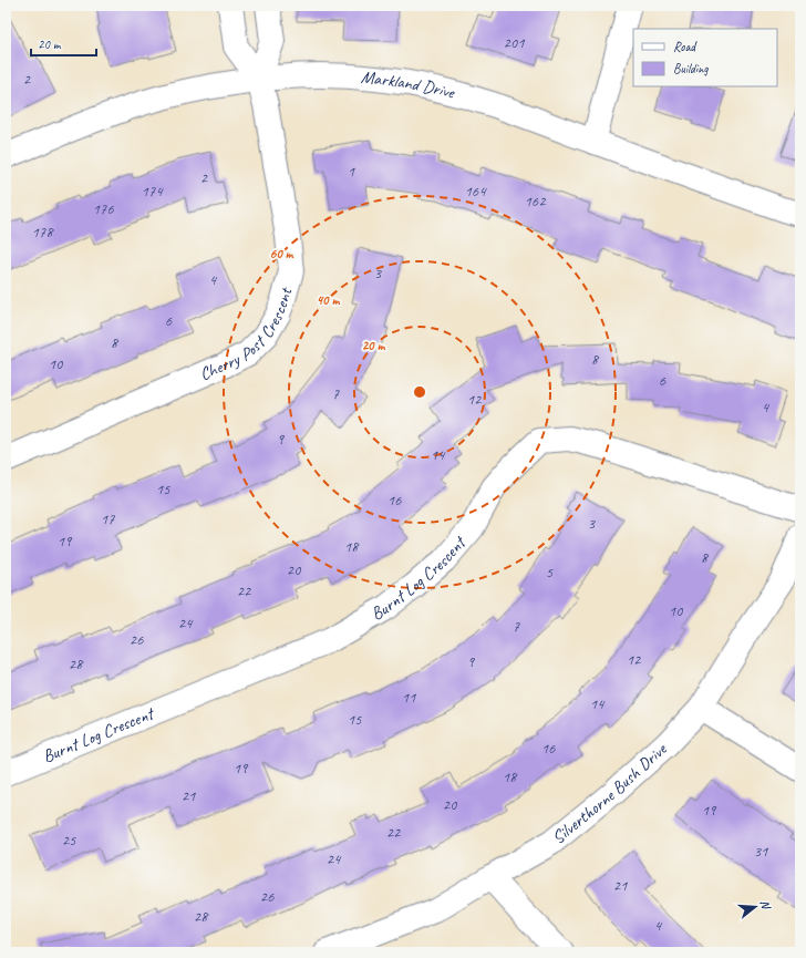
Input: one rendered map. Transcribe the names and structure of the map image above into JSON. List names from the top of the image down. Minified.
{"streets":{"street":["Markland Drive","Cherry Post Crescent","Burnt Log Crescent","Silverthorne Bush Drive"]},"crossings":[["Markland Drive","Cherry Post Crescent"]],"house_numbers":["201","2","1","2","174","164","162","176","178","3","4","6","8","8","10","6","7","12","4","9","14","15","16","17","3","19","18","8","20","5","22","10","24","7","26","12","9","28","11","14","15","16","19","18","21","20","19","22","25","31","24","21","26","28","4"],"legend":["Road","Building"],"scale_bar":"20 m","north":"right","rings":["60 m","40 m","20 m"]}
